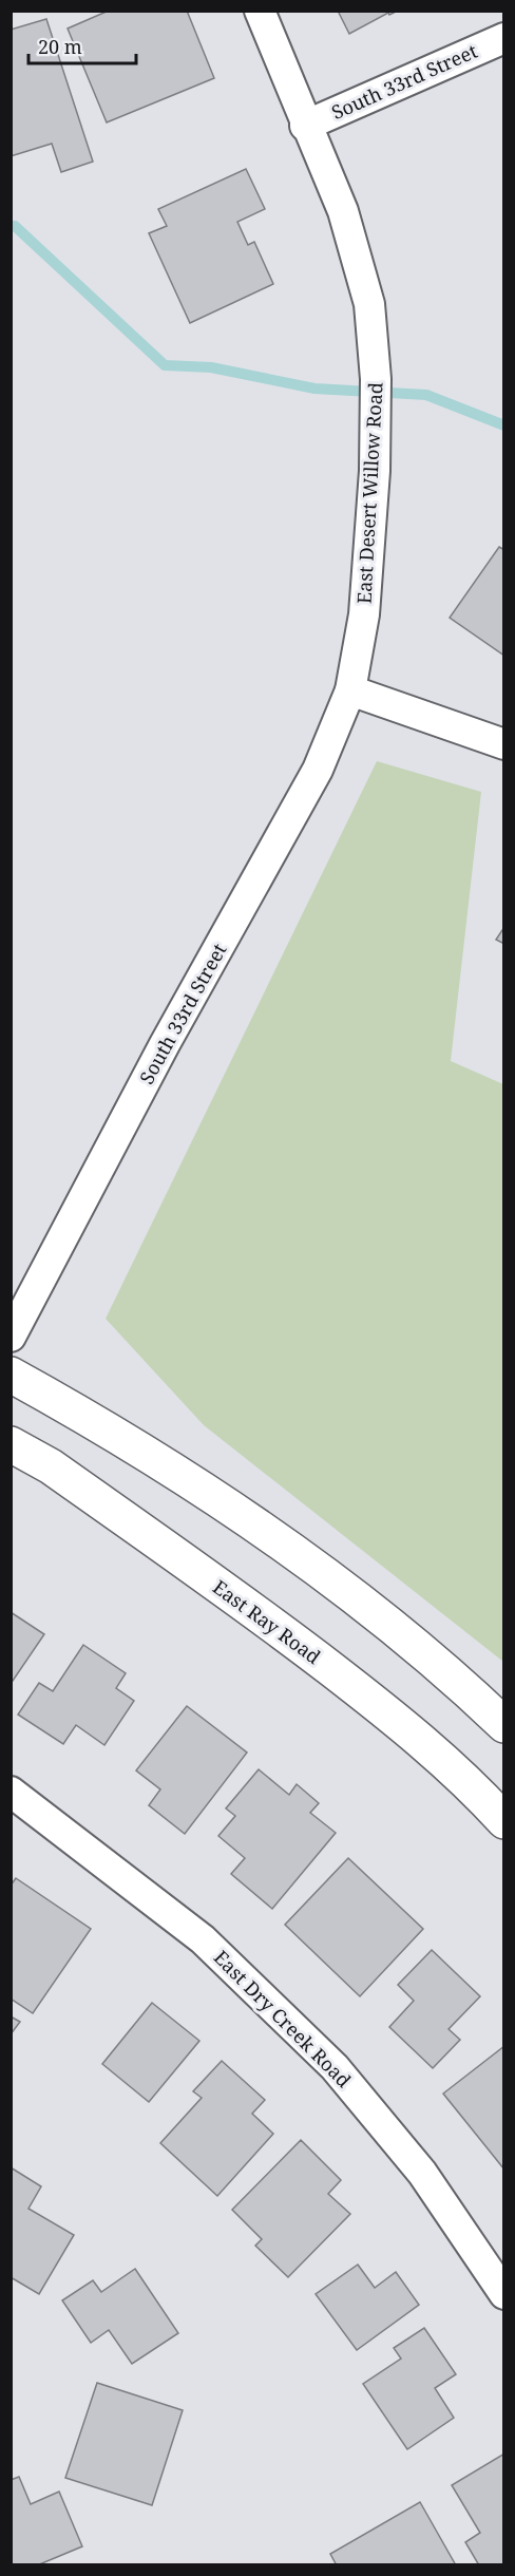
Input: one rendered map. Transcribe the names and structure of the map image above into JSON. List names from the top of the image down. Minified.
{"streets":{"main road":["East Ray Road"],"street":["South 33rd Street","East Desert Willow Road","East Dry Creek Road"]},"crossings":[["South 33rd Street","East Desert Willow Road"]],"scale_bar":"20 m"}
